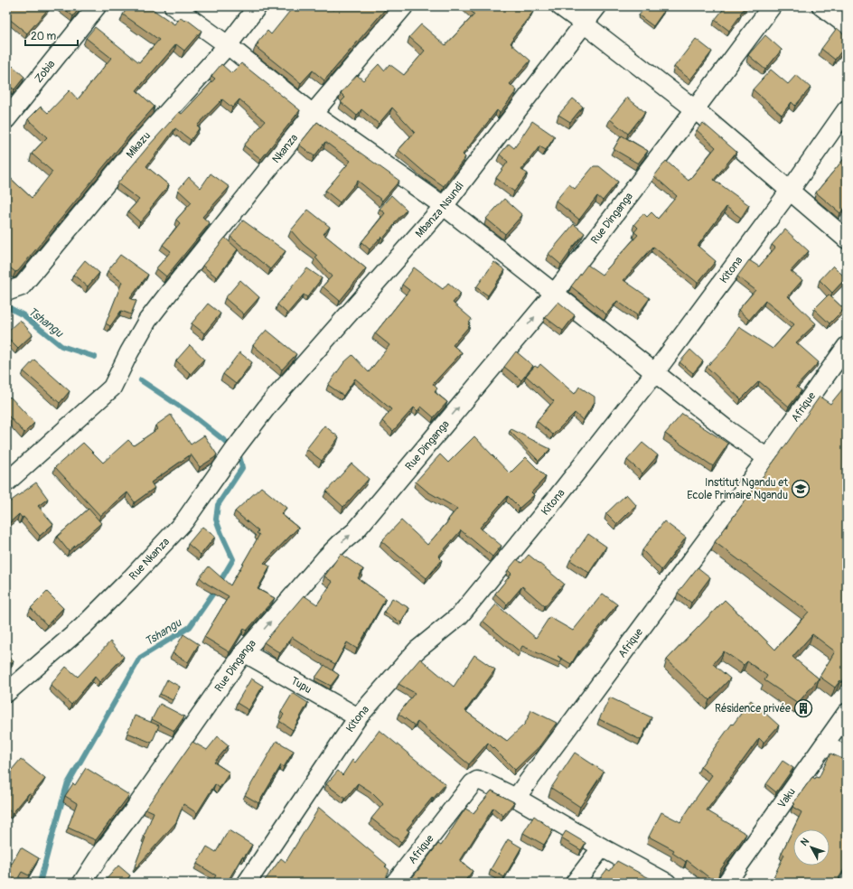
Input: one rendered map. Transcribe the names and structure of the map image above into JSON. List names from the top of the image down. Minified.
{"streets":{"street":["Zobia","Mikazu","Nkanza","Mbanza Nsundi","Rue Dinganga","Kitona","Afrique","Rue Nkanza","Tupu","Vaku"]},"crossings":[["Mbanza Nsundi","Rue Nkanza"],["Rue Dinganga","Tupu"],["Kitona","Tupu"]],"one_way":["Rue Dinganga"],"water":["Tshangu"],"places":{"school or university":["Institut Ngandu et Ecole Primaire Ngandu"],"building":["Résidence privée"]},"scale_bar":"20 m","north":"top left"}
